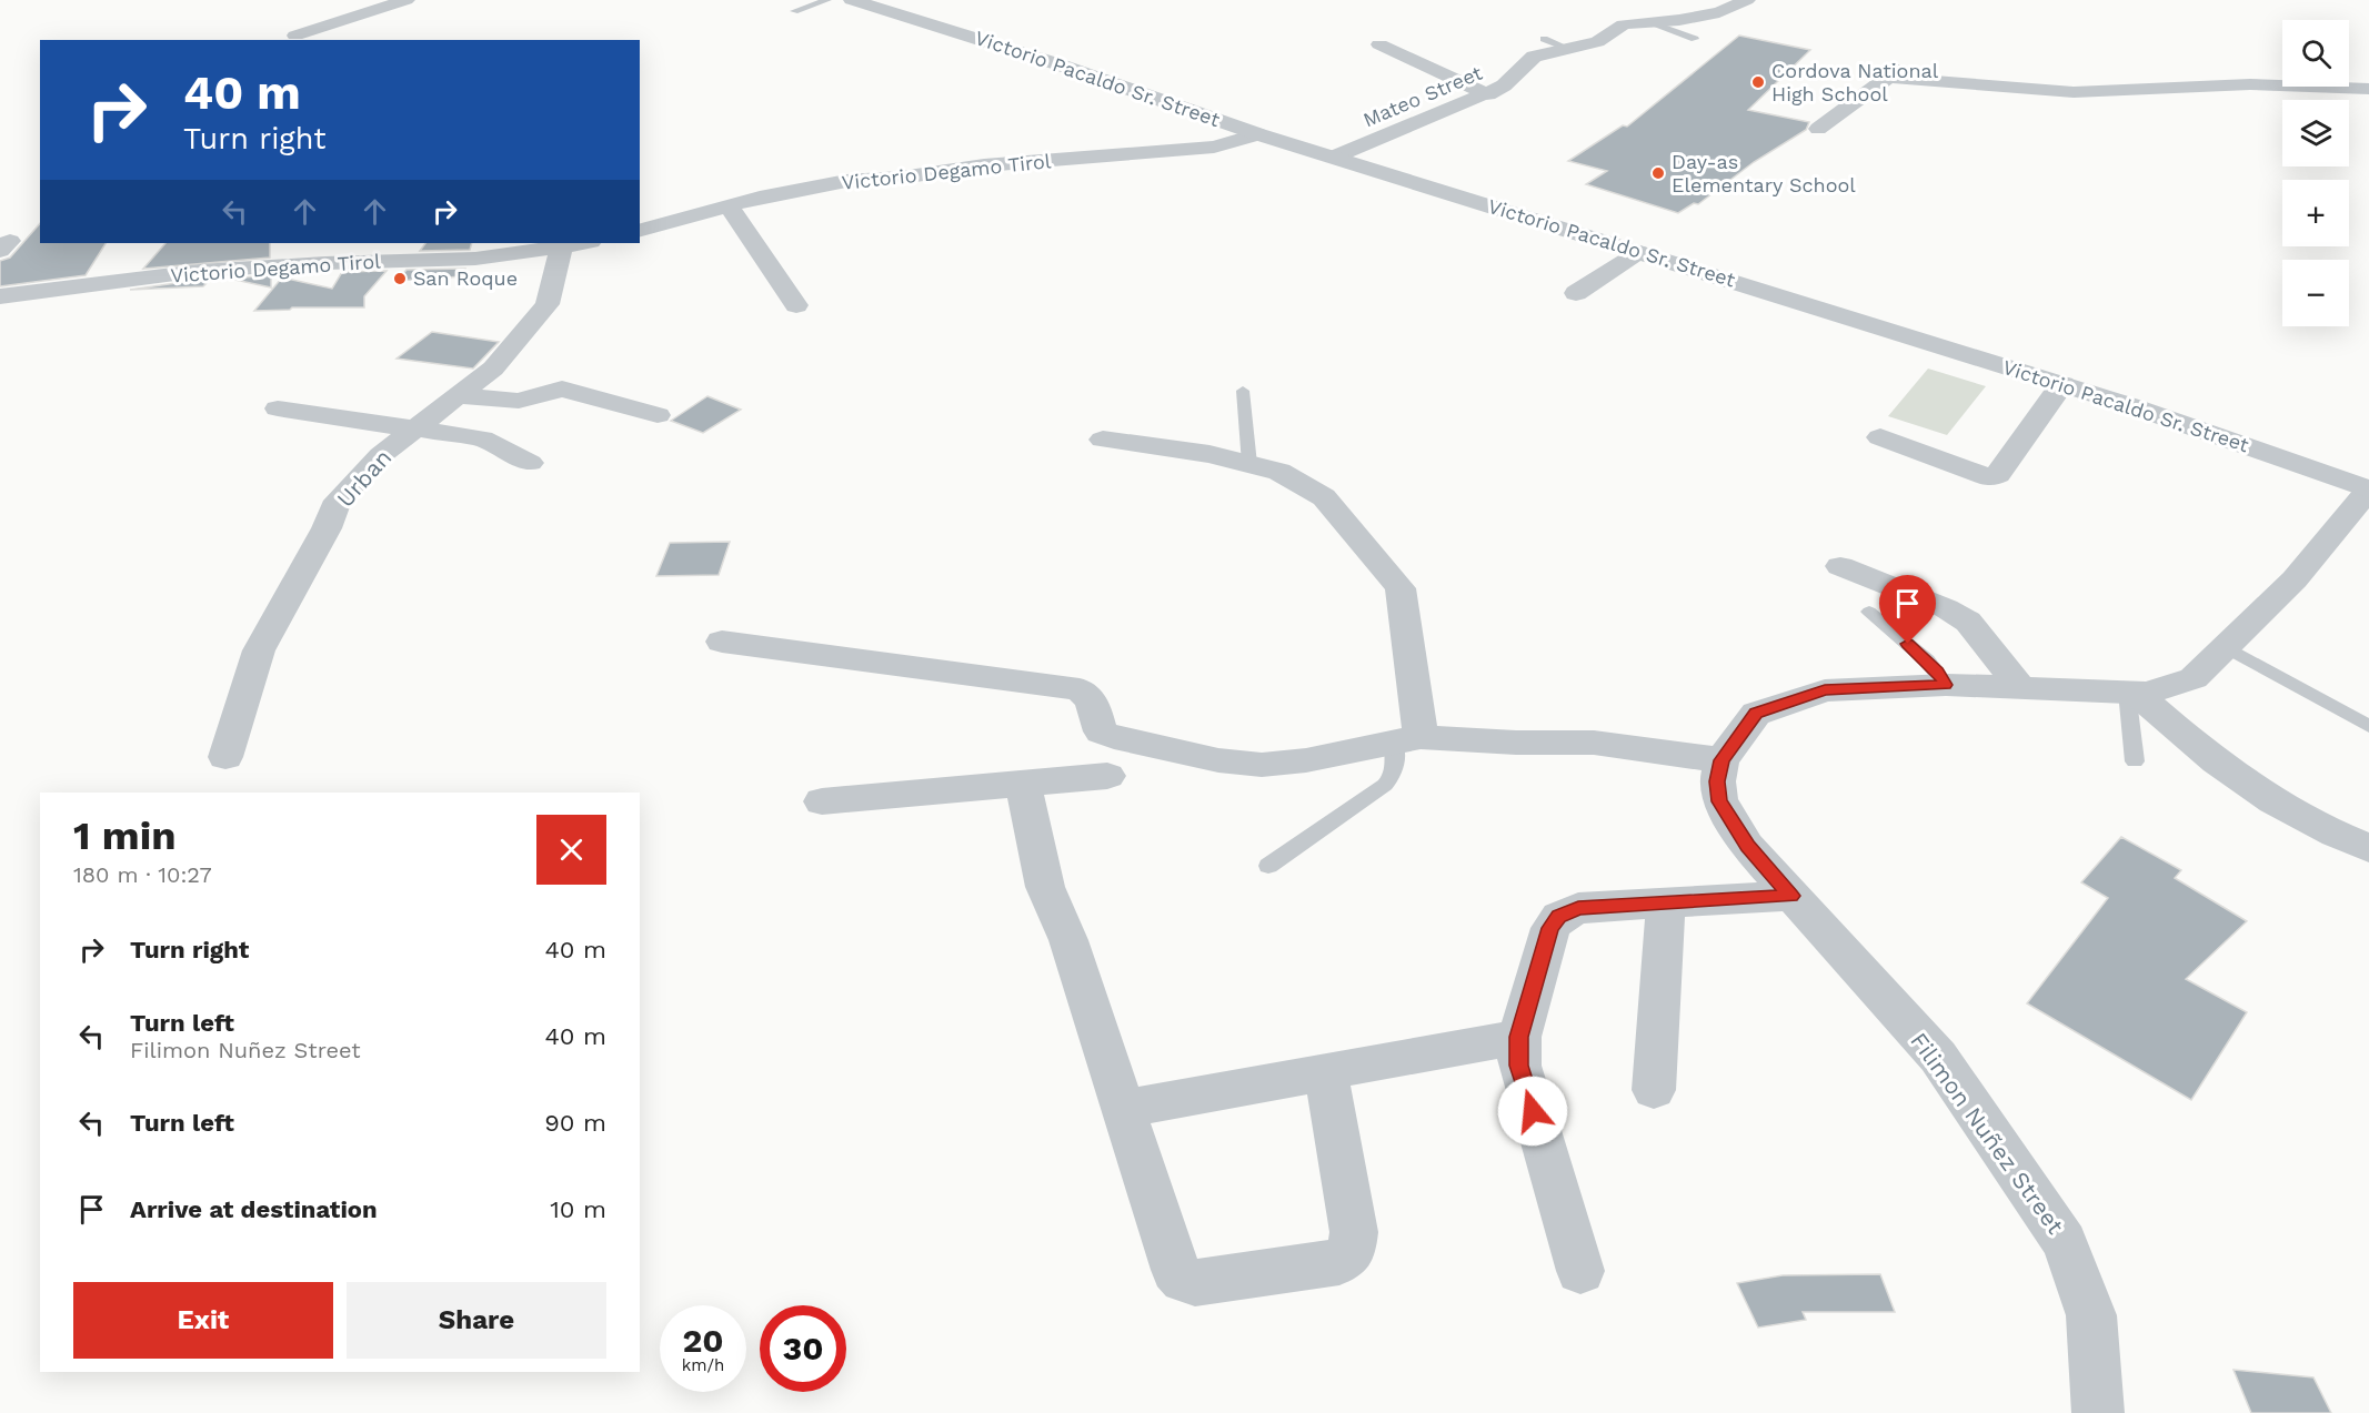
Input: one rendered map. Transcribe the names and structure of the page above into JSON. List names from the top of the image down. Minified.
{"streets":{"street":["Victorio Pacaldo Sr. Street","Mateo Street","Victorio Degamo Tirol","Urban","Filimon Nuñez Street"]},"crossings":[["Victorio Pacaldo Sr. Street","Mateo Street"],["Victorio Pacaldo Sr. Street","Victorio Degamo Tirol"],["Victorio Degamo Tirol","Urban"]],"places":["Cordova National High School","Day-as Elementary School","San Roque"],"page":{"map_buttons":["+","−"],"turn":["40 m","Turn right"],"heading":["1 min","180 m · 10:27"],"list":[{"name":"Turn right","value":"40 m"},{"name":"Turn left","note":"Filimon Nuñez Street","value":"40 m"},{"name":"Turn left","value":"90 m"},{"name":"Arrive at destination","value":"10 m"}],"buttons":["Exit","Share"],"speed":"20 km/h","limit":"30"}}
